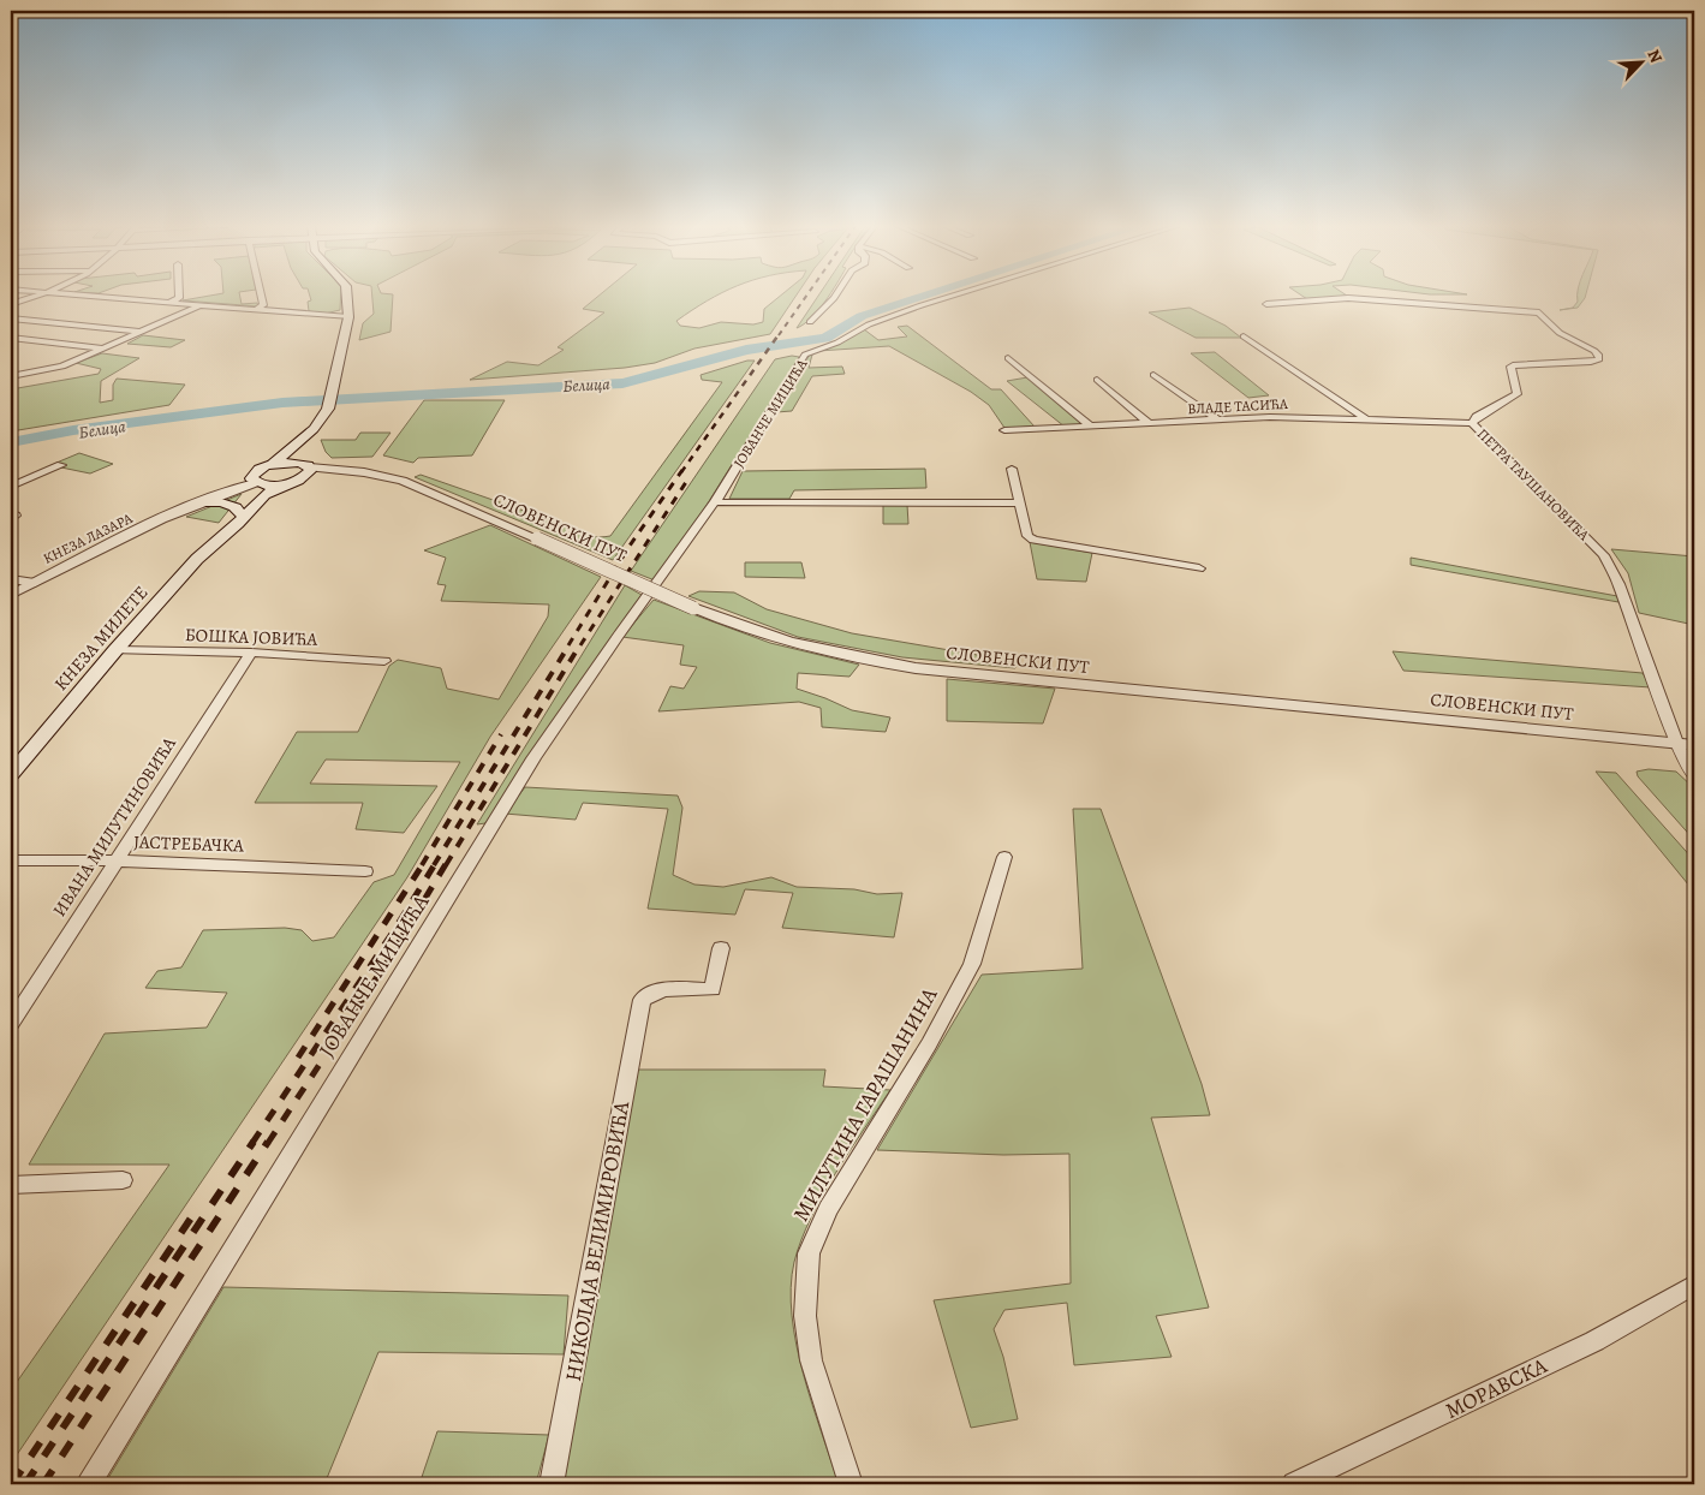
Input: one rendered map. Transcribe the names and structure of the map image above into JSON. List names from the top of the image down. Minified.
{"streets":{"main road":["КНЕЗА МИЛЕТЕ"],"street":["ВЛАДЕ ТАСИЋА","ЈОВАНЧЕ МИЦИЋА","ПЕТРА ТАУШАНОВИЋА","СЛОВЕНСКИ ПУТ","КНЕЗА ЛАЗАРА","БОШКА ЈОВИЋА","ИВАНА МИЛУТИНОВИЋА","ЈАСТРЕБАЧКА","МИЛУТИНА ГАРАШАНИНА","НИКОЛАЈА ВЕЛИМИРОВИЋА","МОРАВСКА"]},"crossings":[["ВЛАДЕ ТАСИЋА","ПЕТРА ТАУШАНОВИЋА"],["ПЕТРА ТАУШАНОВИЋА","СЛОВЕНСКИ ПУТ"],["КНЕЗА ЛАЗАРА","КНЕЗА МИЛЕТЕ"],["БОШКА ЈОВИЋА","КНЕЗА МИЛЕТЕ"],["БОШКА ЈОВИЋА","ИВАНА МИЛУТИНОВИЋА"],["ИВАНА МИЛУТИНОВИЋА","ЈАСТРЕБАЧКА"]],"water":["Белица"],"north":"top right"}
